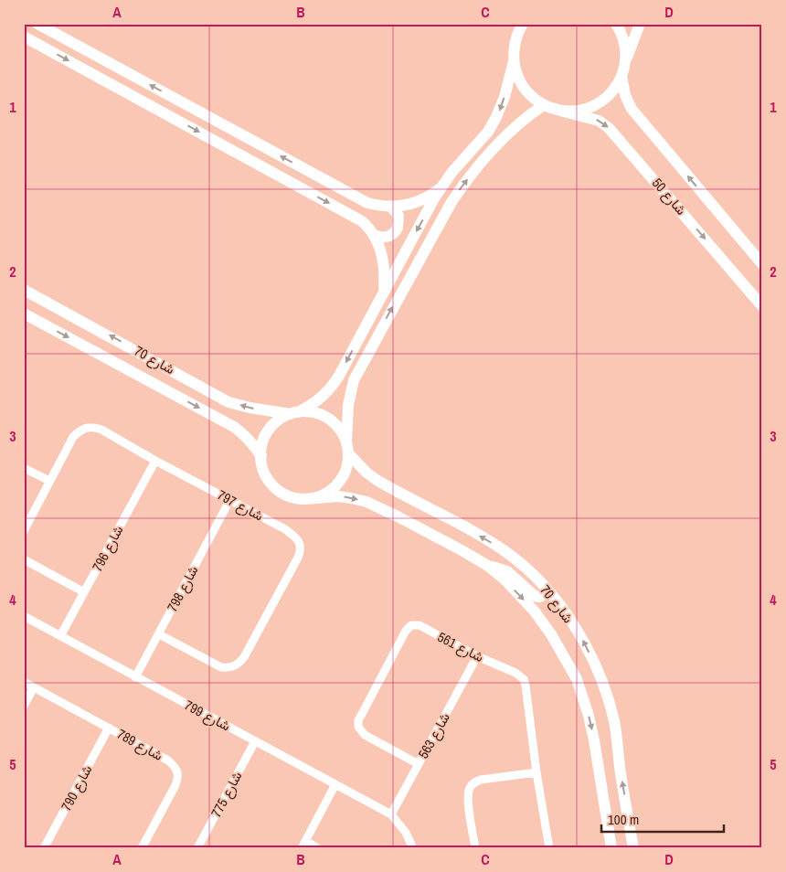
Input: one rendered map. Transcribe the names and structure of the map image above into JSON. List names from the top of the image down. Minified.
{"streets":{"main road":["شارع 50","شارع 70"],"street":["شارع 797","شارع 796","شارع 798","شارع 561","شارع 799","شارع 563","شارع 789","شارع 790","شارع 775"]},"crossings":[["شارع 797","شارع 796"],["شارع 797","شارع 798"],["شارع 796","شارع 799"],["شارع 798","شارع 799"],["شارع 561","شارع 563"],["شارع 799","شارع 563"],["شارع 799","شارع 775"],["شارع 789","شارع 790"]],"scale_bar":"100 m","grid":{"columns":["A","B","C","D"],"rows":["1","2","3","4","5"]}}
